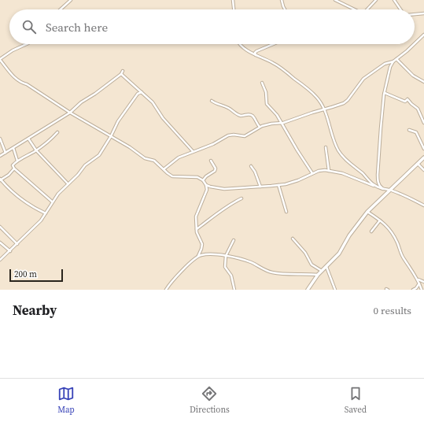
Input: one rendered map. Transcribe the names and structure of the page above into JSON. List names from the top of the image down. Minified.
{"scale_bar":"200 m","page":{"search":"Search here","scale":"200 m","heading":["Nearby","0 results"],"nav":["Map","Directions","Saved"]}}
